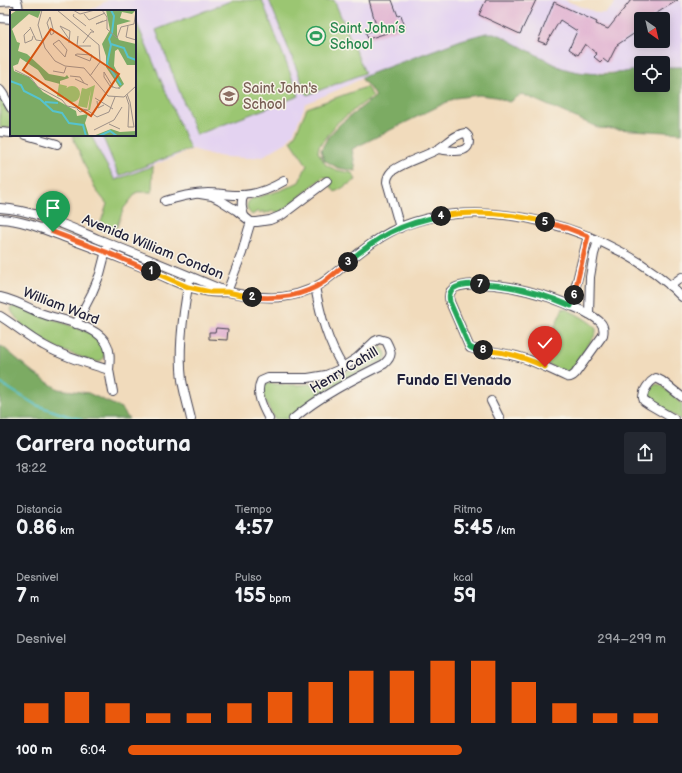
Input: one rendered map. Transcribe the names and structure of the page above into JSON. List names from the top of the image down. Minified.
{"streets":{"street":["Avenida William Condon","William Ward","Henry Cahill"]},"crossings":[["Avenida William Condon","Henry Cahill"]],"districts":["Fundo El Venado"],"places":{"sports":["Saint John´s School"],"school or university":["Saint John's School"]},"north":"bottom right","page":{"pins":["4","5","3","1","7","6","2","8"],"heading":["Carrera nocturna","18:22"],"stats":[["Distancia","0.86 km"],["Tiempo","4:57"],["Ritmo","5:45 /km"],["Desnivel","7 m"],["Pulso","155 bpm"],["kcal","59"]],"chart":["Desnivel","294–299 m"],"list":[{"name":"100 m","note":"6:04"}]}}
